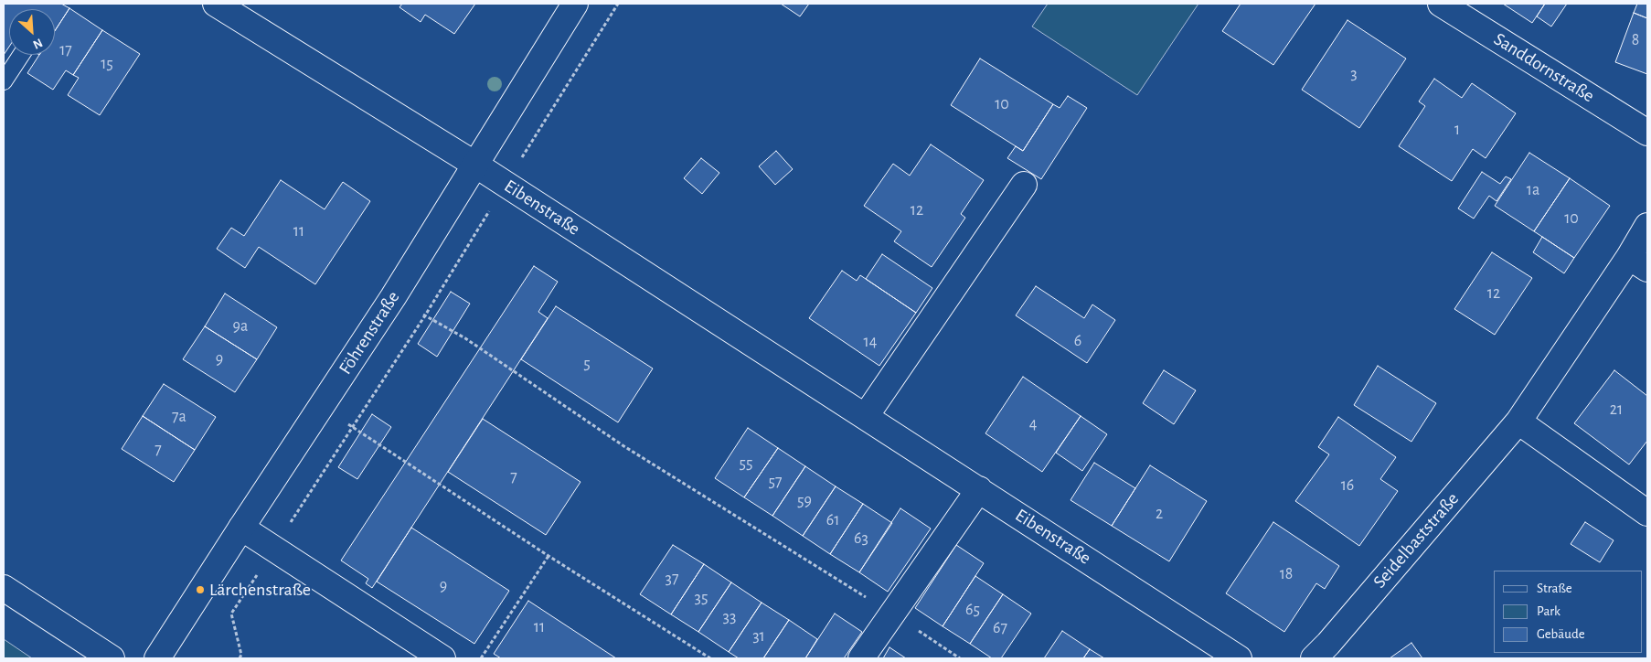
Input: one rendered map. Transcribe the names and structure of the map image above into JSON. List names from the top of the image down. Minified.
{"streets":{"street":["Sanddornstraße","Eibenstraße","Föhrenstraße","Seidelbaststraße"]},"crossings":[["Eibenstraße","Föhrenstraße"]],"places":["Lärchenstraße"],"house_numbers":["8","17","15","3","10","1","1a","12","10","11","12","9a","6","14","9","5","21","7a","4","7","55","7","57","16","59","2","61","63","18","37","9","35","65","33","11","67","31"],"legend":["Straße","Park","Gebäude"],"north":"bottom right"}
